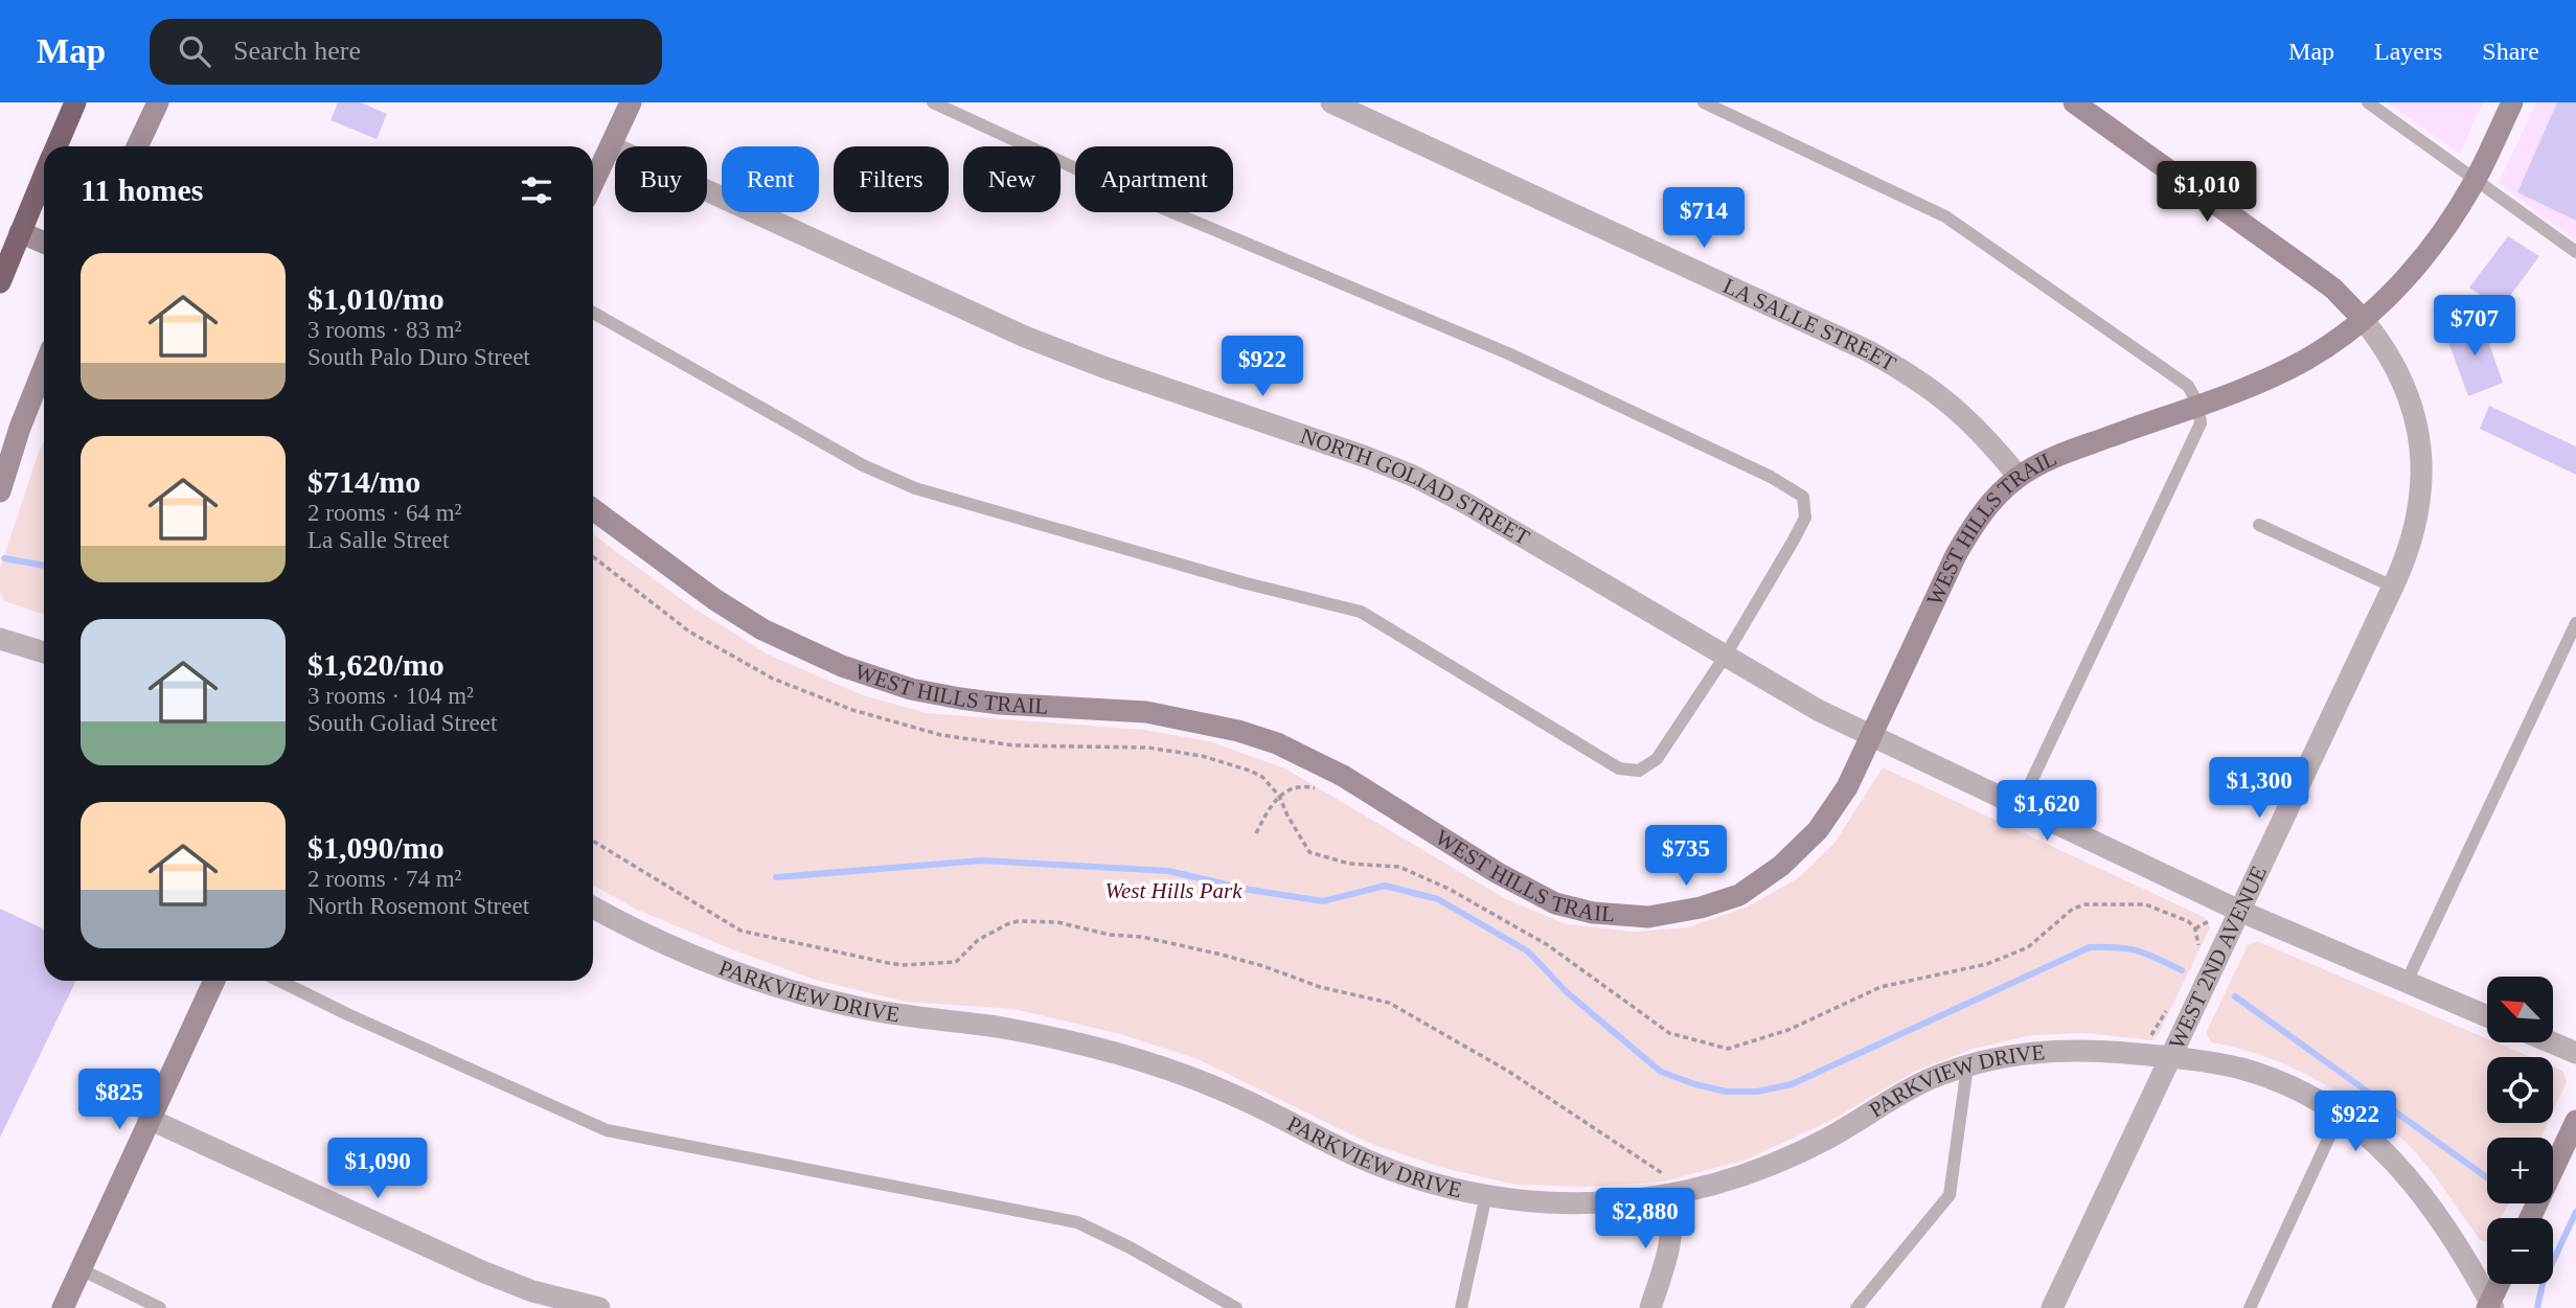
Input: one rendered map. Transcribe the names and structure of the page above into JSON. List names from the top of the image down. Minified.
{"streets":{"street":["LA SALLE STREET","NORTH GOLIAD STREET","WEST HILLS TRAIL","WEST 2ND AVENUE","PARKVIEW DRIVE"]},"crossings":[["LA SALLE STREET","WEST HILLS TRAIL"],["NORTH GOLIAD STREET","WEST HILLS TRAIL"],["NORTH GOLIAD STREET","WEST 2ND AVENUE"],["WEST HILLS TRAIL","WEST 2ND AVENUE"],["WEST 2ND AVENUE","PARKVIEW DRIVE"]],"parks":["West Hills Park"],"north":"top left","page":{"header":"Map","search":"Search here","nav":["Map","Layers","Share"],"chip":["Buy","Rent","Filters","New","Apartment"],"heading":"11 homes","price":["$1,010","$714","$707","$922","$1,300","$1,620","$735","$825","$922","$1,090","$2,880"],"list":[{"name":"$1,010/mo","note":"3 rooms · 83 m² · South Palo Duro Street"},{"name":"$714/mo","note":"2 rooms · 64 m² · La Salle Street"},{"name":"$1,620/mo","note":"3 rooms · 104 m² · South Goliad Street"},{"name":"$1,090/mo","note":"2 rooms · 74 m² · North Rosemont Street"}],"map_buttons":["+","−"]}}
